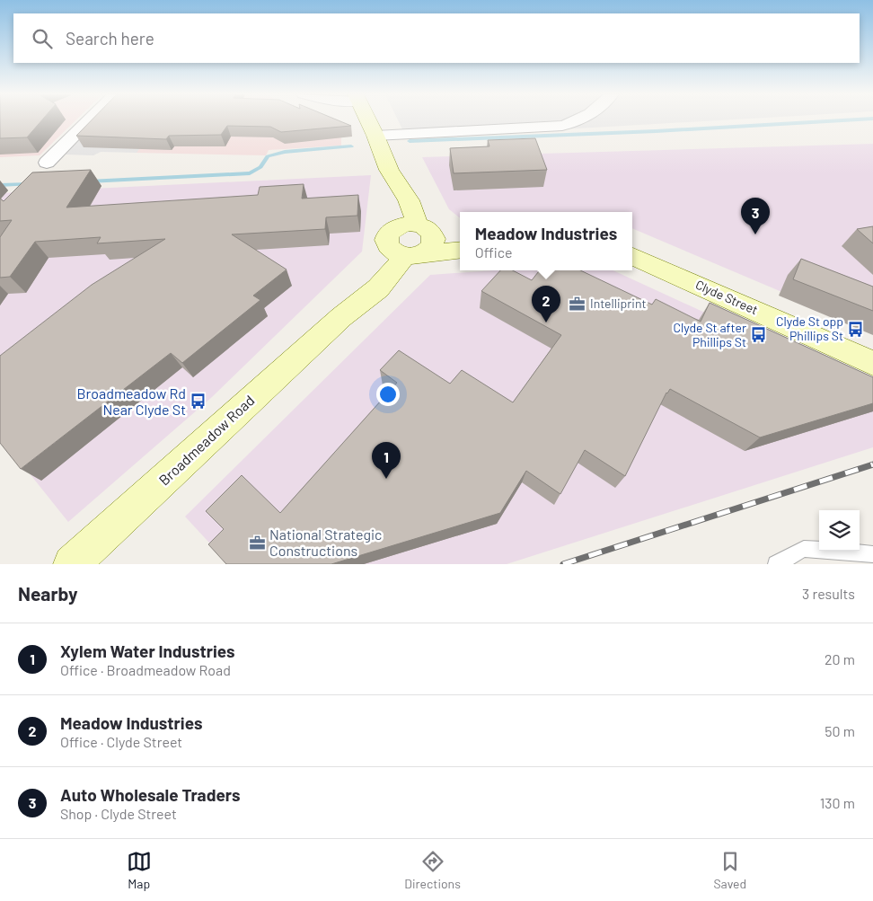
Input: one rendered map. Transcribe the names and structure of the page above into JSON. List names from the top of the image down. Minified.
{"streets":{"street":["Clyde Street","Broadmeadow Road"]},"places":{"office":["Intelliprint","National Strategic Constructions"],"bus stop":["Clyde St opp Phillips St","Clyde St after Phillips St","Broadmeadow Rd Near Clyde St"]},"page":{"search":"Search here","pins":["3","2","1"],"popup":["Meadow Industries","Office"],"heading":["Nearby","3 results"],"list":[{"mark":"1","name":"Xylem Water Industries","note":"Office · Broadmeadow Road","value":"20 m"},{"mark":"2","name":"Meadow Industries","note":"Office · Clyde Street","value":"50 m"},{"mark":"3","name":"Auto Wholesale Traders","note":"Shop · Clyde Street","value":"130 m"}],"nav":["Map","Directions","Saved"]}}
